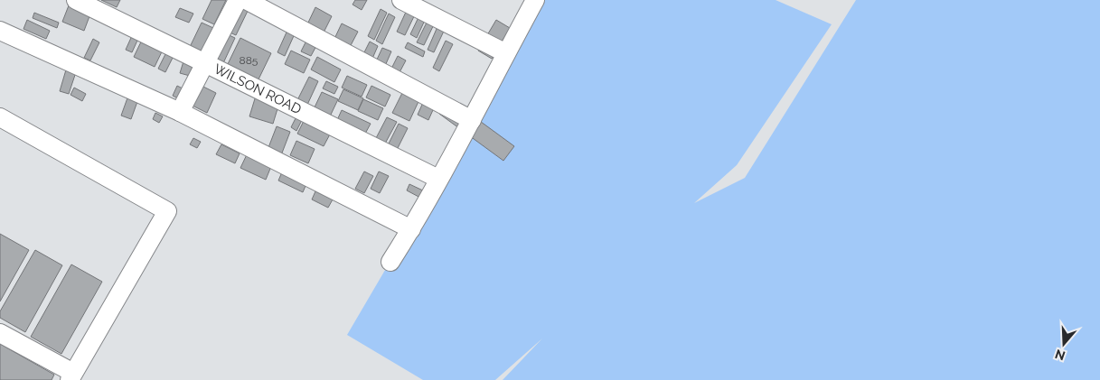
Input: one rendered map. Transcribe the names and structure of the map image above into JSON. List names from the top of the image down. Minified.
{"streets":{"street":["WILSON ROAD"]},"house_numbers":["885"],"north":"bottom"}
